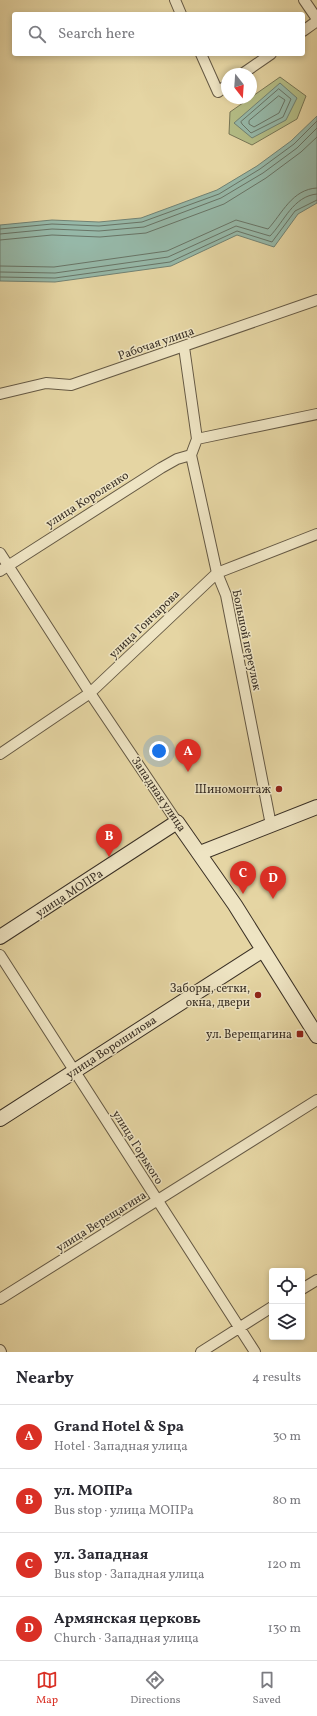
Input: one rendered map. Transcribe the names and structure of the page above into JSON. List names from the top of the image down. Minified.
{"streets":{"main road":["Западная улица","улица МОПРа","улица Ворошилова"],"street":["Рабочая улица","улица Короленко","улица Гончарова","Большой переулок","улица Горького","улица Верещагина"]},"crossings":[["улица Короленко","Большой переулок"],["улица Короленко","Западная улица"],["улица Гончарова","Большой переулок"],["улица Гончарова","Западная улица"],["Западная улица","улица МОПРа"],["Западная улица","улица Ворошилова"],["улица Ворошилова","улица Горького"],["улица Горького","улица Верещагина"]],"places":{"other":["Шиномонтаж","Заборы, сетки, окна, двери"],"transit":["ул. Верещагина"]},"north":"bottom","page":{"search":"Search here","pins":["A","B","C","D"],"heading":["Nearby","4 results"],"list":[{"mark":"A","name":"Grand Hotel & Spa","note":"Hotel · Западная улица","value":"30 m"},{"mark":"B","name":"ул. МОПРа","note":"Bus stop · улица МОПРа","value":"80 m"},{"mark":"C","name":"ул. Западная","note":"Bus stop · Западная улица","value":"120 m"},{"mark":"D","name":"Армянская церковь","note":"Church · Западная улица","value":"130 m"}],"nav":["Map","Directions","Saved"]}}
